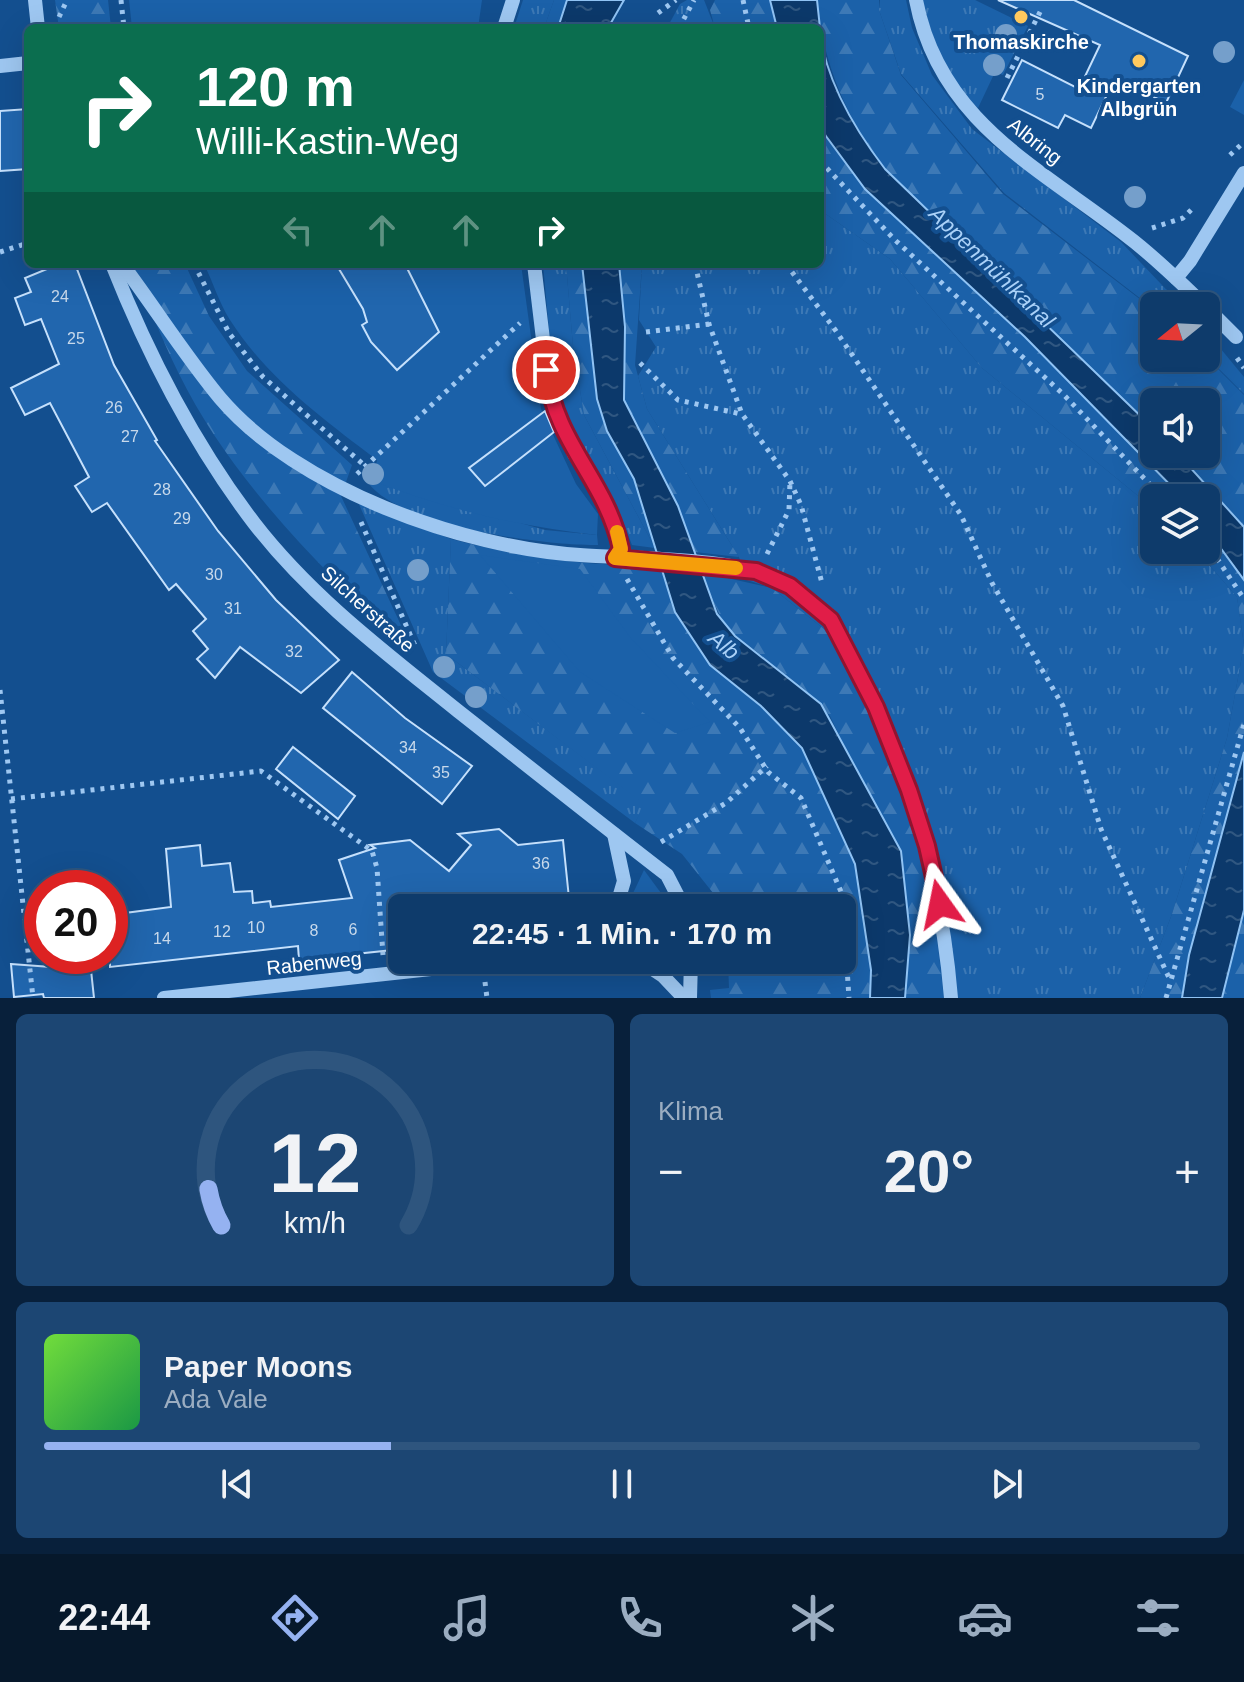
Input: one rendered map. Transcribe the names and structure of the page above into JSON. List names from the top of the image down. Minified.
{"streets":{"street":["Albring","Silcherstraße","Rabenweg"]},"water":["Appenmühlkanal","Alb"],"places":["Thomaskirche","Kindergarten Albgrün"],"house_numbers":["5","24","25","26","27","28","29","30","31","32","34","35","36","10","6","8","12","14"],"north":"left","page":{"turn":["120 m","Willi-Kastin-Weg"],"limit":"20","trip":"22:45 · 1 Min. · 170 m","tile":"Klima","heat":["−","20°","+"],"song":["Paper Moons","Ada Vale"],"tabs":"22:44","gauge":["12","km/h"]}}
